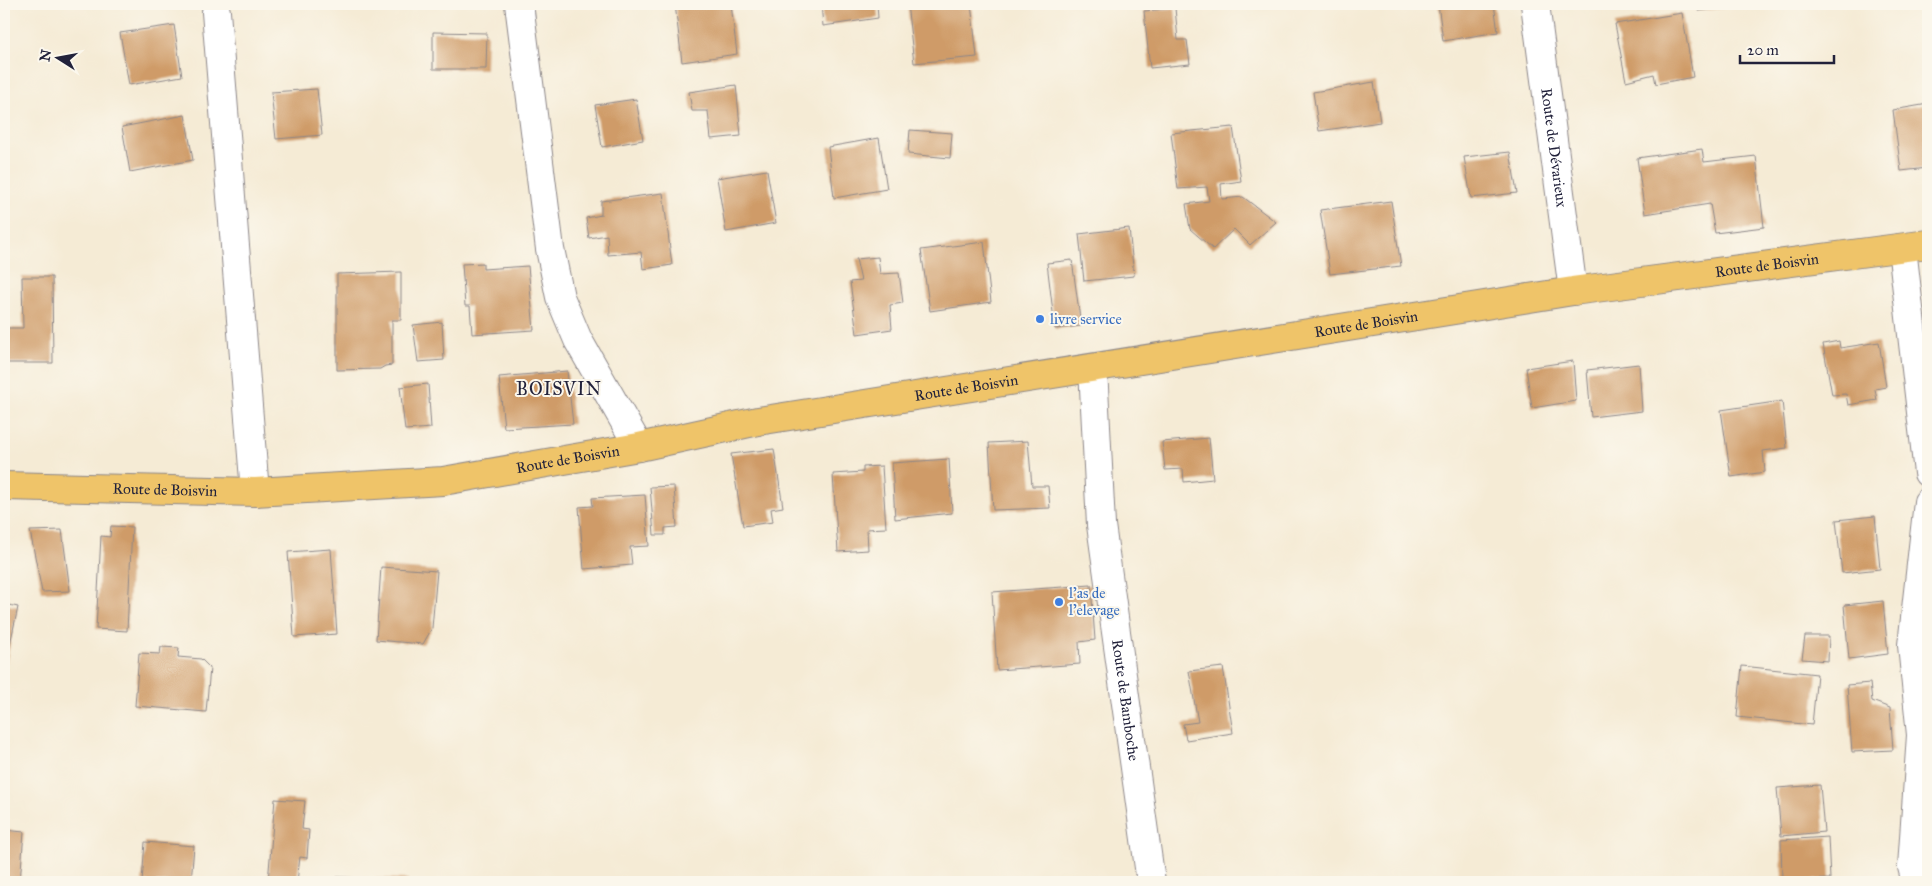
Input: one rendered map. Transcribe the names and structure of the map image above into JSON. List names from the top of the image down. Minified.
{"streets":{"main road":["Route de Boisvin"],"street":["Route de Dévarieux","Route de Bamboche"]},"crossings":[["Route de Dévarieux","Route de Boisvin"],["Route de Boisvin","Route de Bamboche"]],"districts":["BOISVIN"],"places":["livre service","l'as de l'elevage"],"scale_bar":"20 m","north":"left"}
